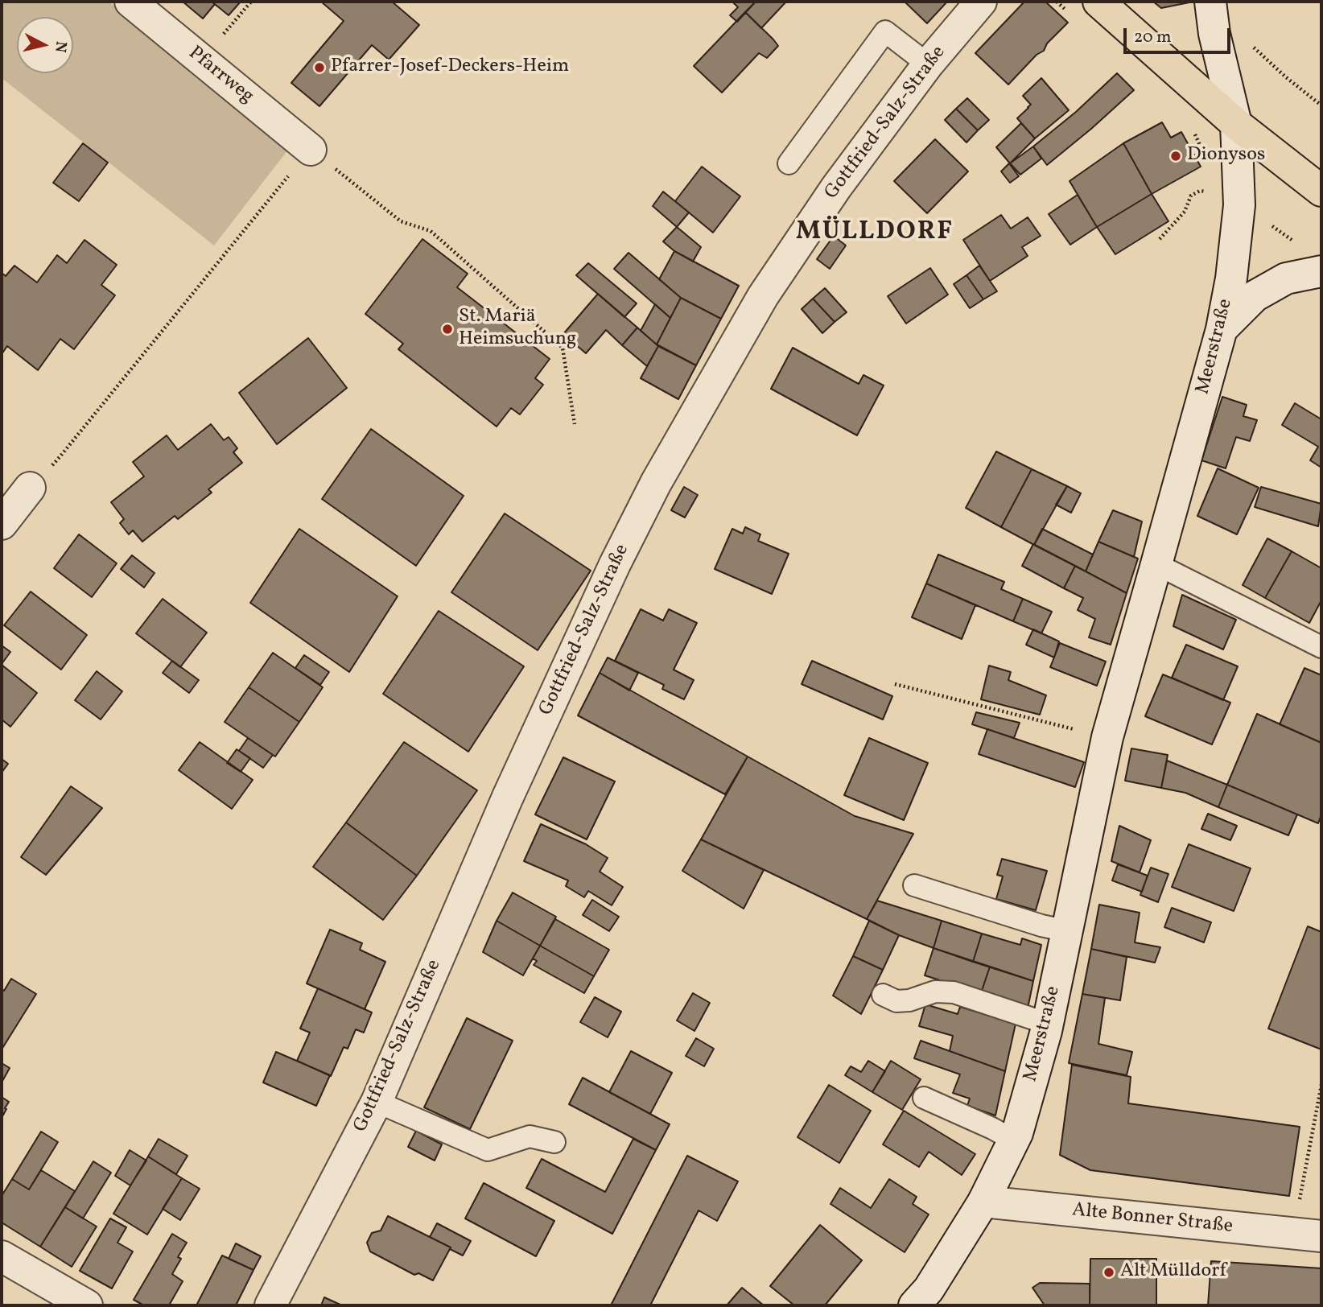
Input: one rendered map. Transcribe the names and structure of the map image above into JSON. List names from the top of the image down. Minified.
{"streets":{"street":["Pfarrweg","Gottfried-Salz-Straße","Meerstraße","Alte Bonner Straße"]},"crossings":[["Meerstraße","Alte Bonner Straße"]],"districts":["MÜLLDORF"],"places":["Pfarrer-Josef-Deckers-Heim","Dionysos","St. Mariä Heimsuchung","Alt Mülldorf"],"scale_bar":"20 m","north":"right"}
